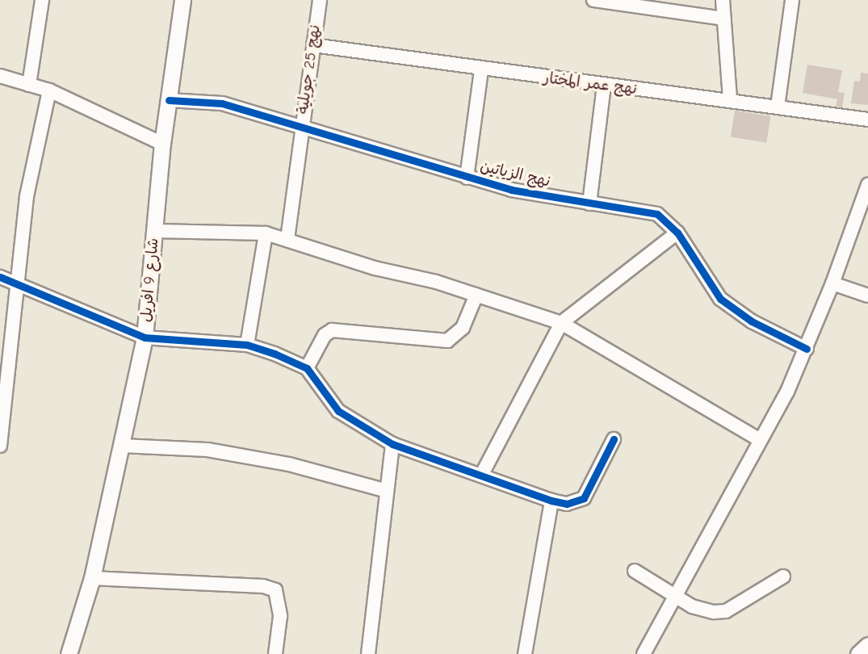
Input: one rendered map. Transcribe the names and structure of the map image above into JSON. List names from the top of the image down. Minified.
{"streets":{"street":["نهج 25 جويلية","نهج عمر المختار","نهج الزياتين","شارع 9 افريل"]},"crossings":[["نهج 25 جويلية","نهج عمر المختار"],["نهج 25 جويلية","نهج الزياتين"],["نهج الزياتين","شارع 9 افريل"]]}
